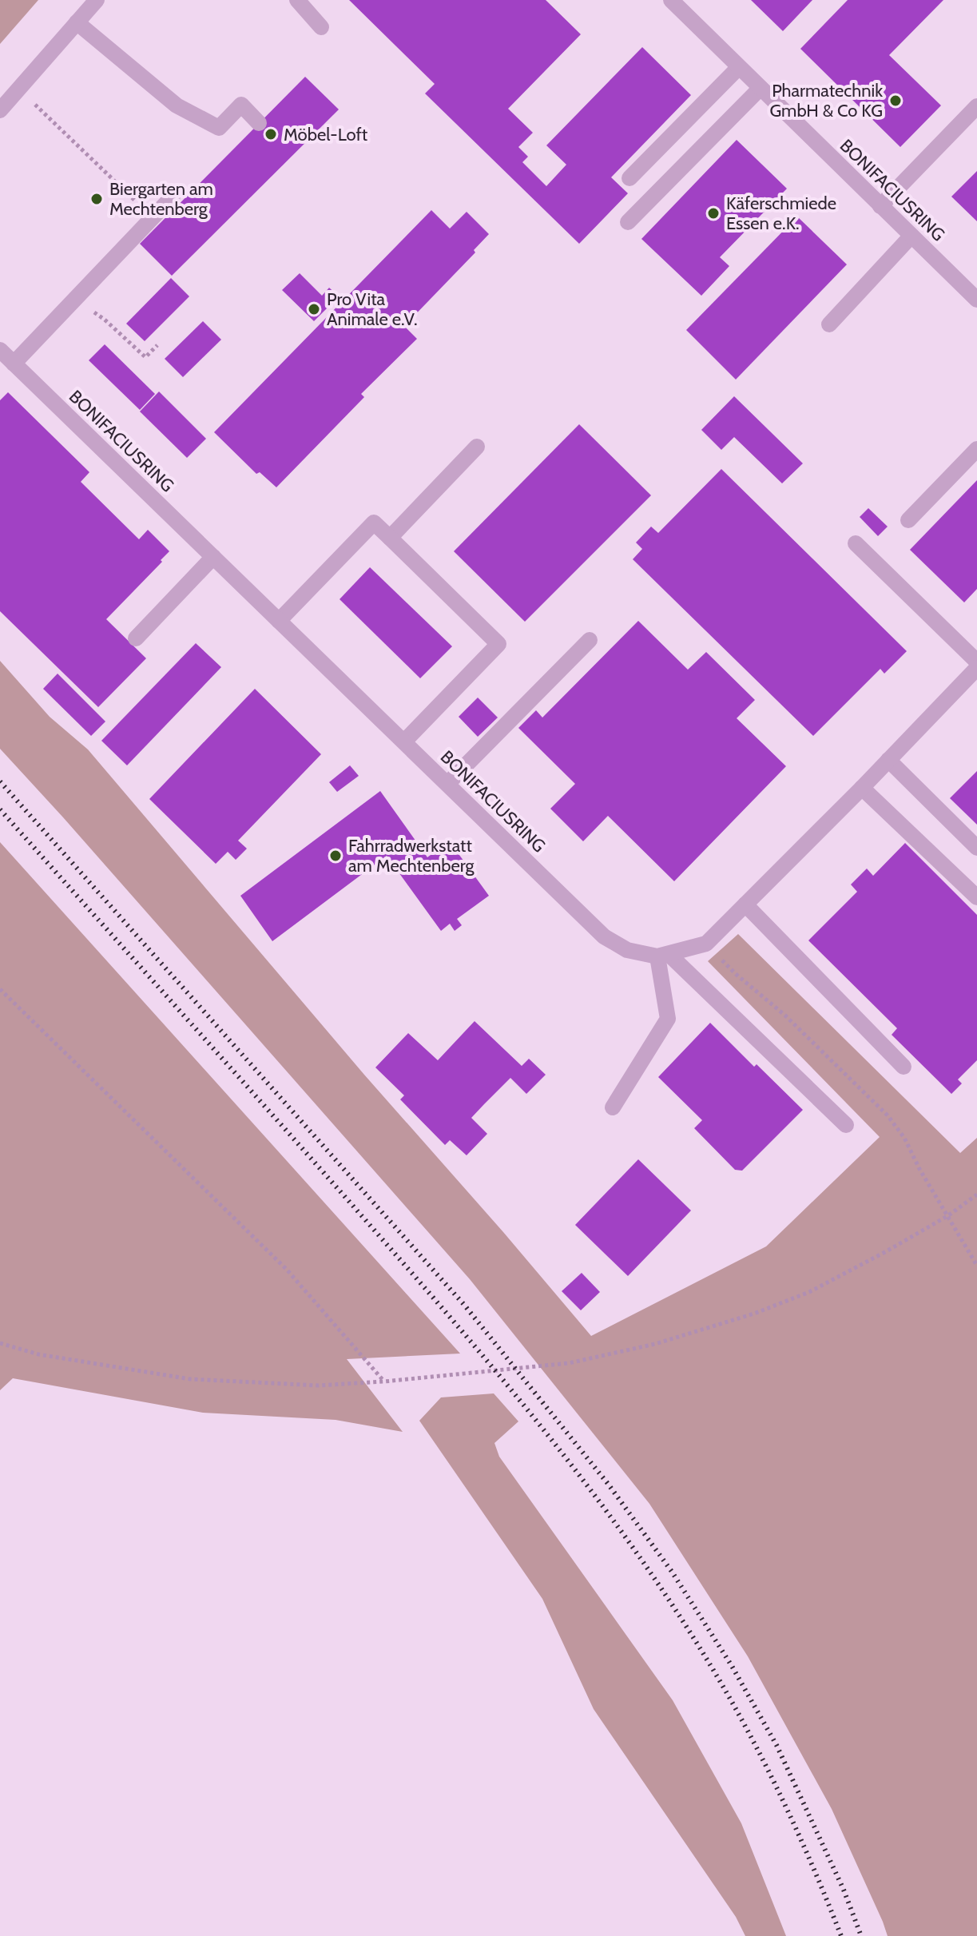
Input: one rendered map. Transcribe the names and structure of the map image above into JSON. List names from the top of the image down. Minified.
{"streets":{"street":["BONIFACIUSRING"]},"places":["Pharmatechnik GmbH & Co KG","Möbel-Loft","Biergarten am Mechtenberg","Käferschmiede Essen e.K.","Pro Vita Animale e.V.","Fahrradwerkstatt am Mechtenberg"]}
